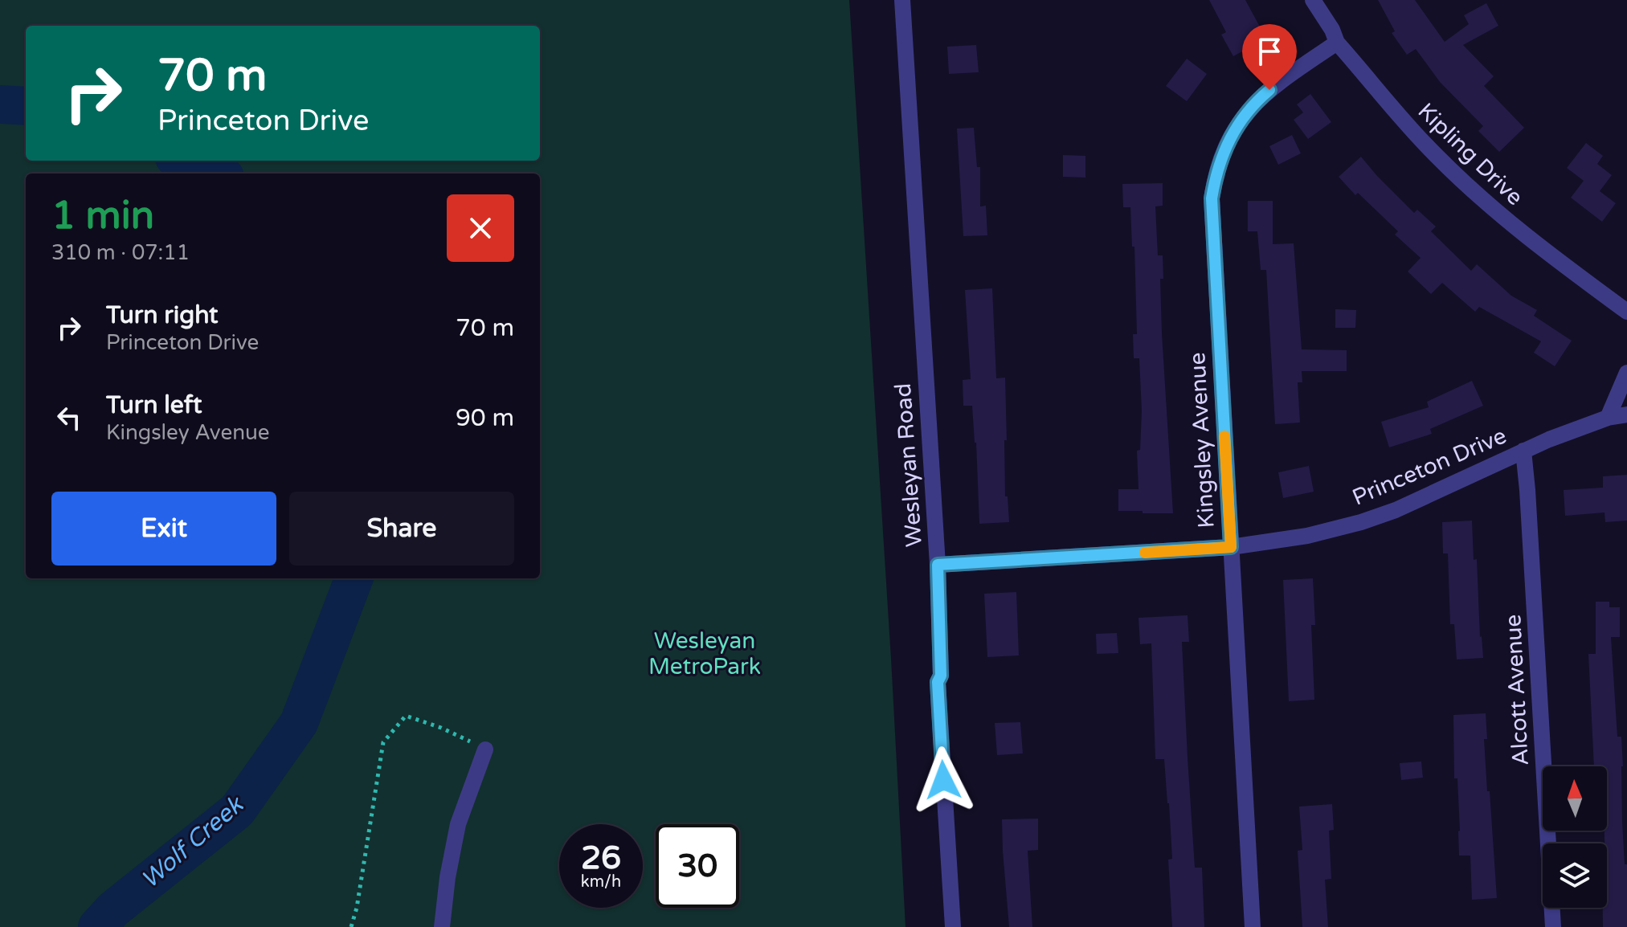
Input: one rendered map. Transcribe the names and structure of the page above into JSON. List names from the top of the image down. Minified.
{"streets":{"street":["Kipling Drive","Kingsley Avenue","Wesleyan Road","Princeton Drive","Alcott Avenue"]},"crossings":[["Kipling Drive","Kingsley Avenue"],["Kingsley Avenue","Princeton Drive"],["Wesleyan Road","Princeton Drive"],["Princeton Drive","Alcott Avenue"]],"water":["Wolf Creek"],"parks":["Wesleyan MetroPark"],"north":"top","page":{"turn":["70 m","Princeton Drive"],"heading":["1 min","310 m · 07:11"],"list":[{"name":"Turn right","note":"Princeton Drive","value":"70 m"},{"name":"Turn left","note":"Kingsley Avenue","value":"90 m"}],"buttons":["Exit","Share"],"speed":"26 km/h","limit":"30"}}
